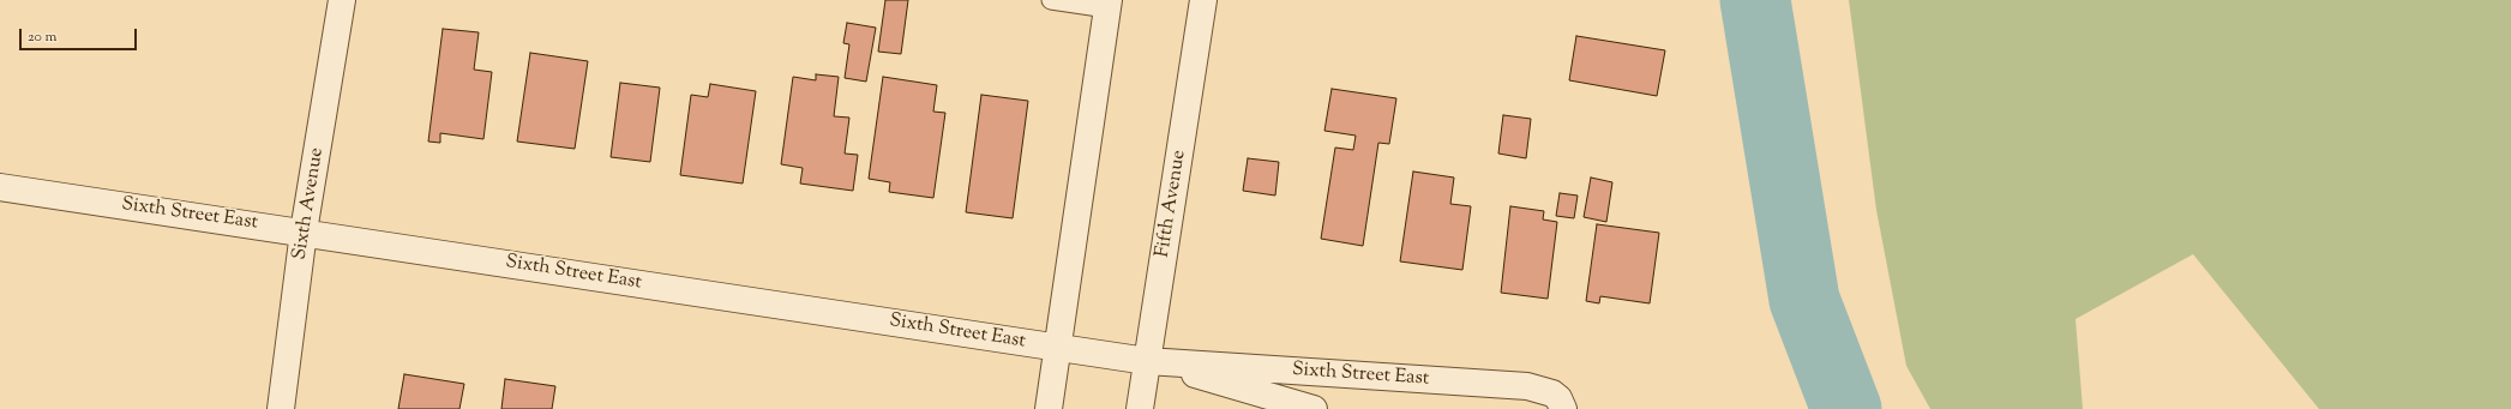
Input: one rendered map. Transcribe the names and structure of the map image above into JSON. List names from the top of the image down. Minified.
{"streets":{"street":["Sixth Avenue","Fifth Avenue","Sixth Street East"]},"crossings":[["Sixth Avenue","Sixth Street East"],["Fifth Avenue","Sixth Street East"]],"scale_bar":"20 m"}
